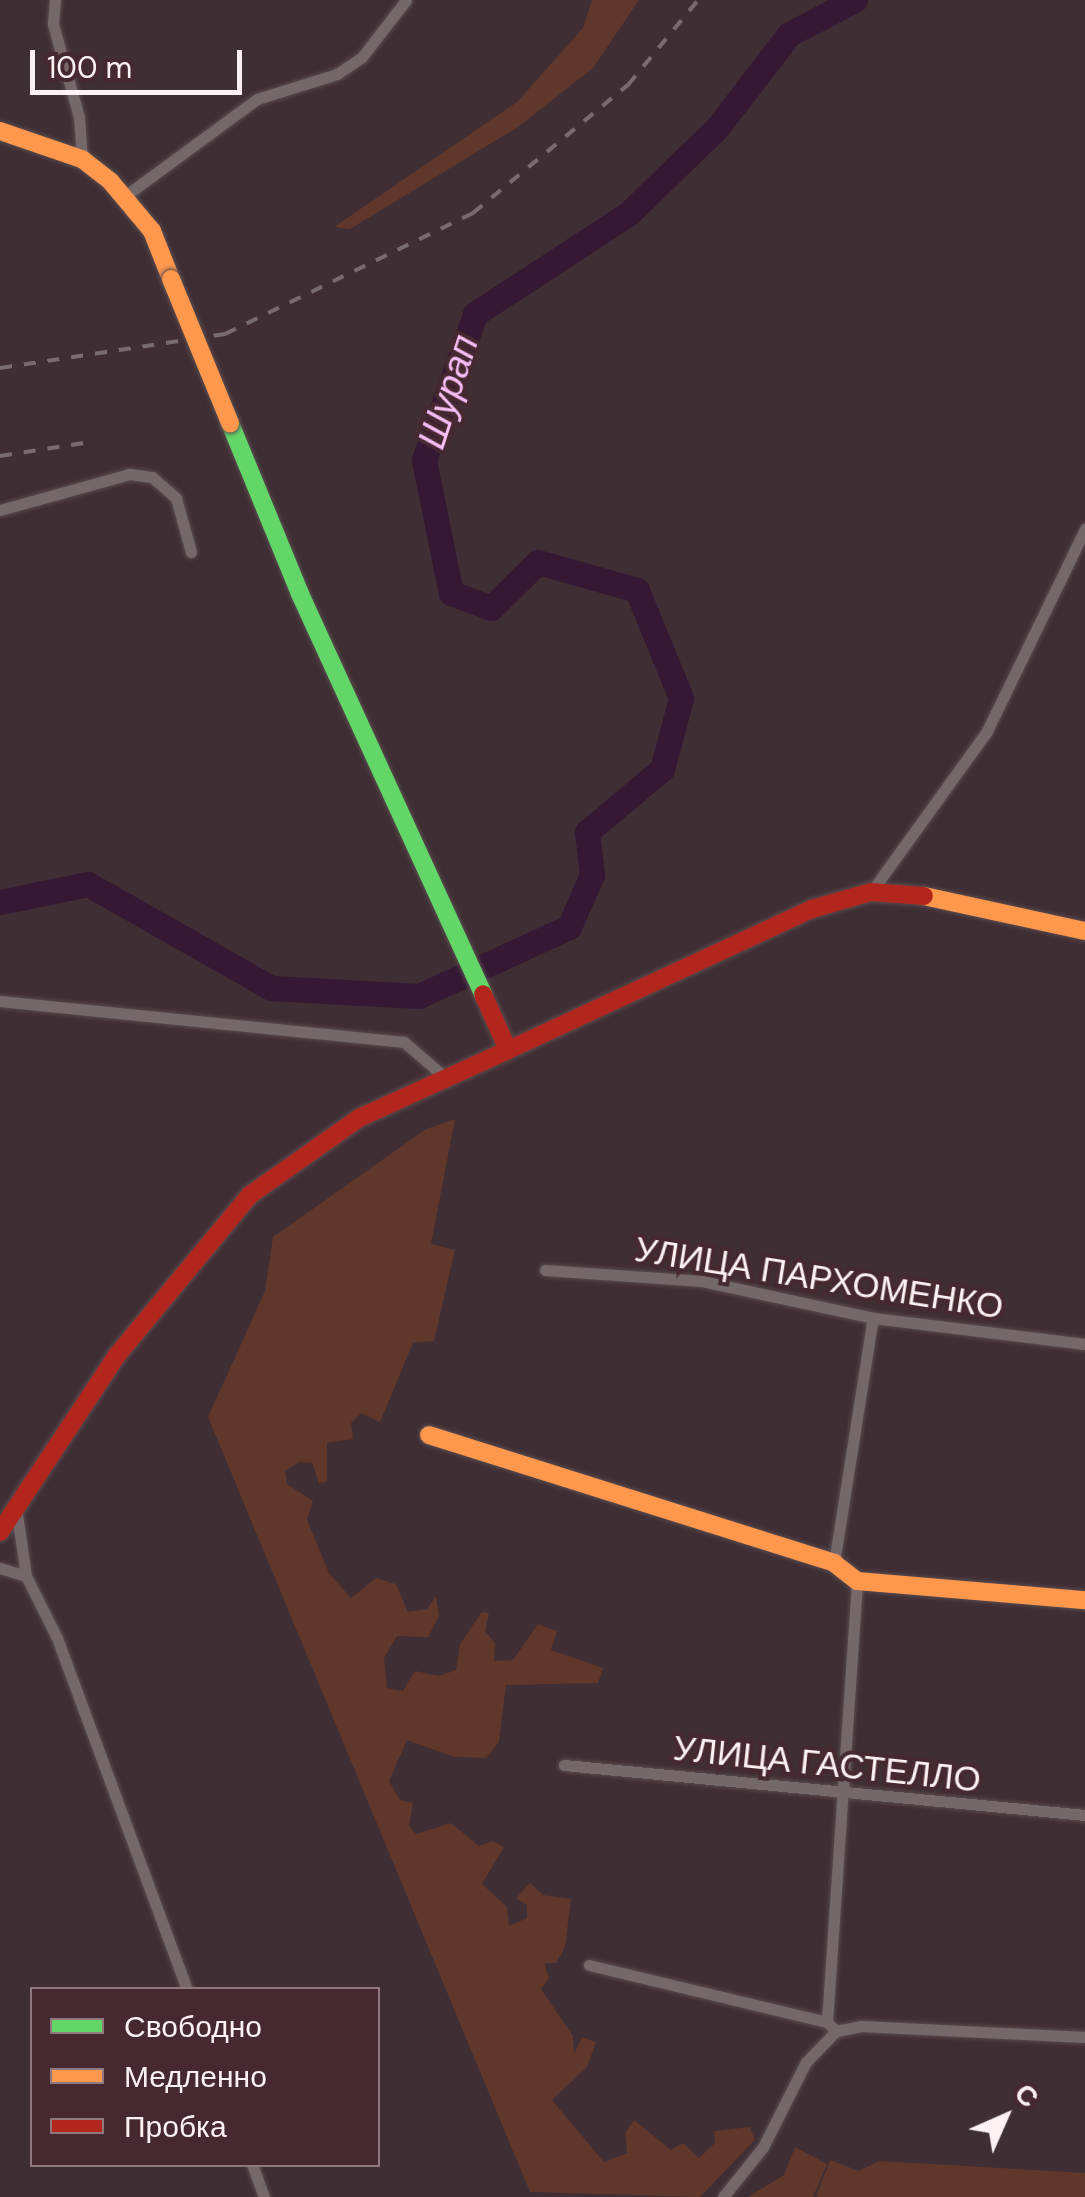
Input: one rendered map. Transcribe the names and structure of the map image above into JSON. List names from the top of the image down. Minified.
{"streets":{"street":["УЛИЦА ПАРХОМЕНКО","УЛИЦА ГАСТЕЛЛО"]},"water":["Шурап"],"legend":["Свободно","Медленно","Пробка"],"scale_bar":"100 m","north":"top right"}
